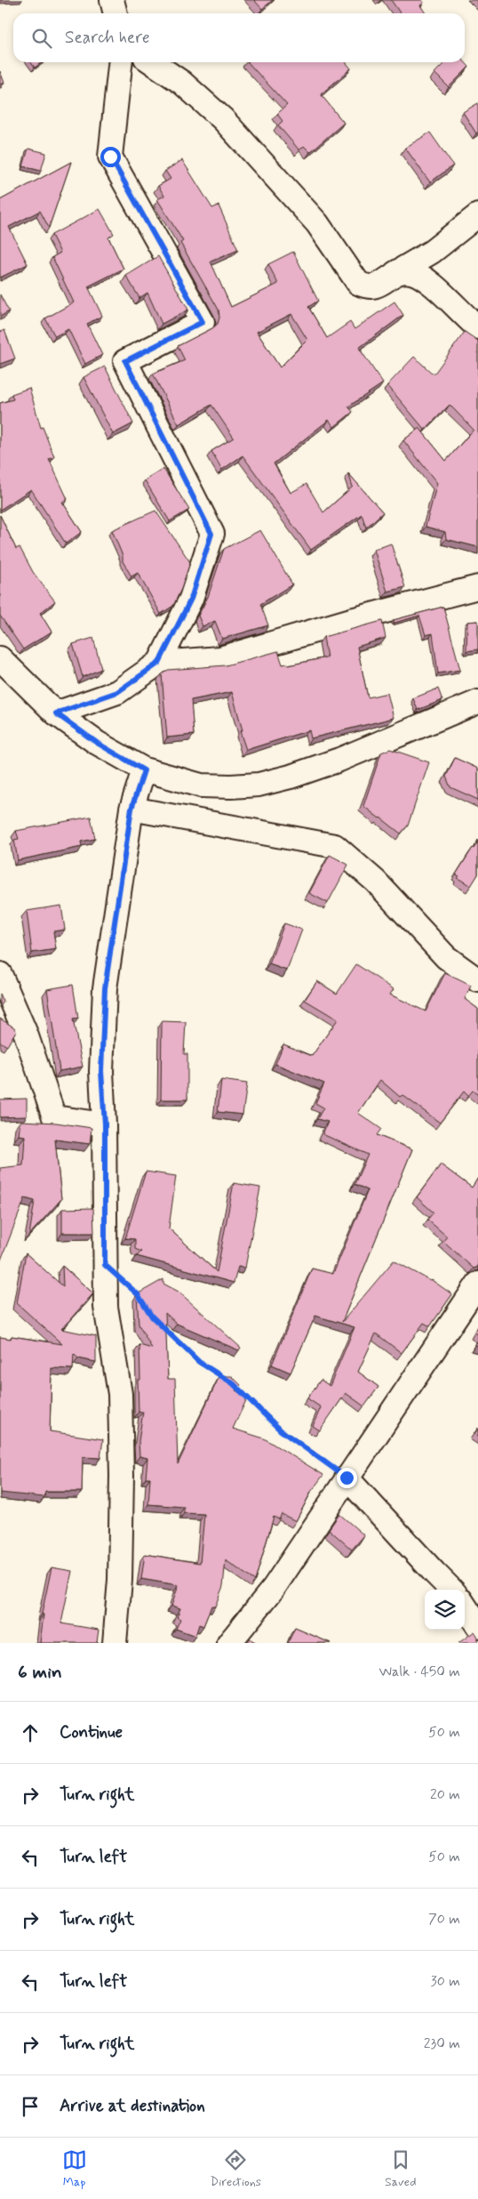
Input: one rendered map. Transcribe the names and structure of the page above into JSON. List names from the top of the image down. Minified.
{"page":{"search":"Search here","heading":["6 min","Walk · 450 m"],"list":[["Continue","50 m"],["Turn right","20 m"],["Turn left","50 m"],["Turn right","70 m"],["Turn left","30 m"],["Turn right","230 m"],"Arrive at destination"],"nav":["Map","Directions","Saved"]}}
